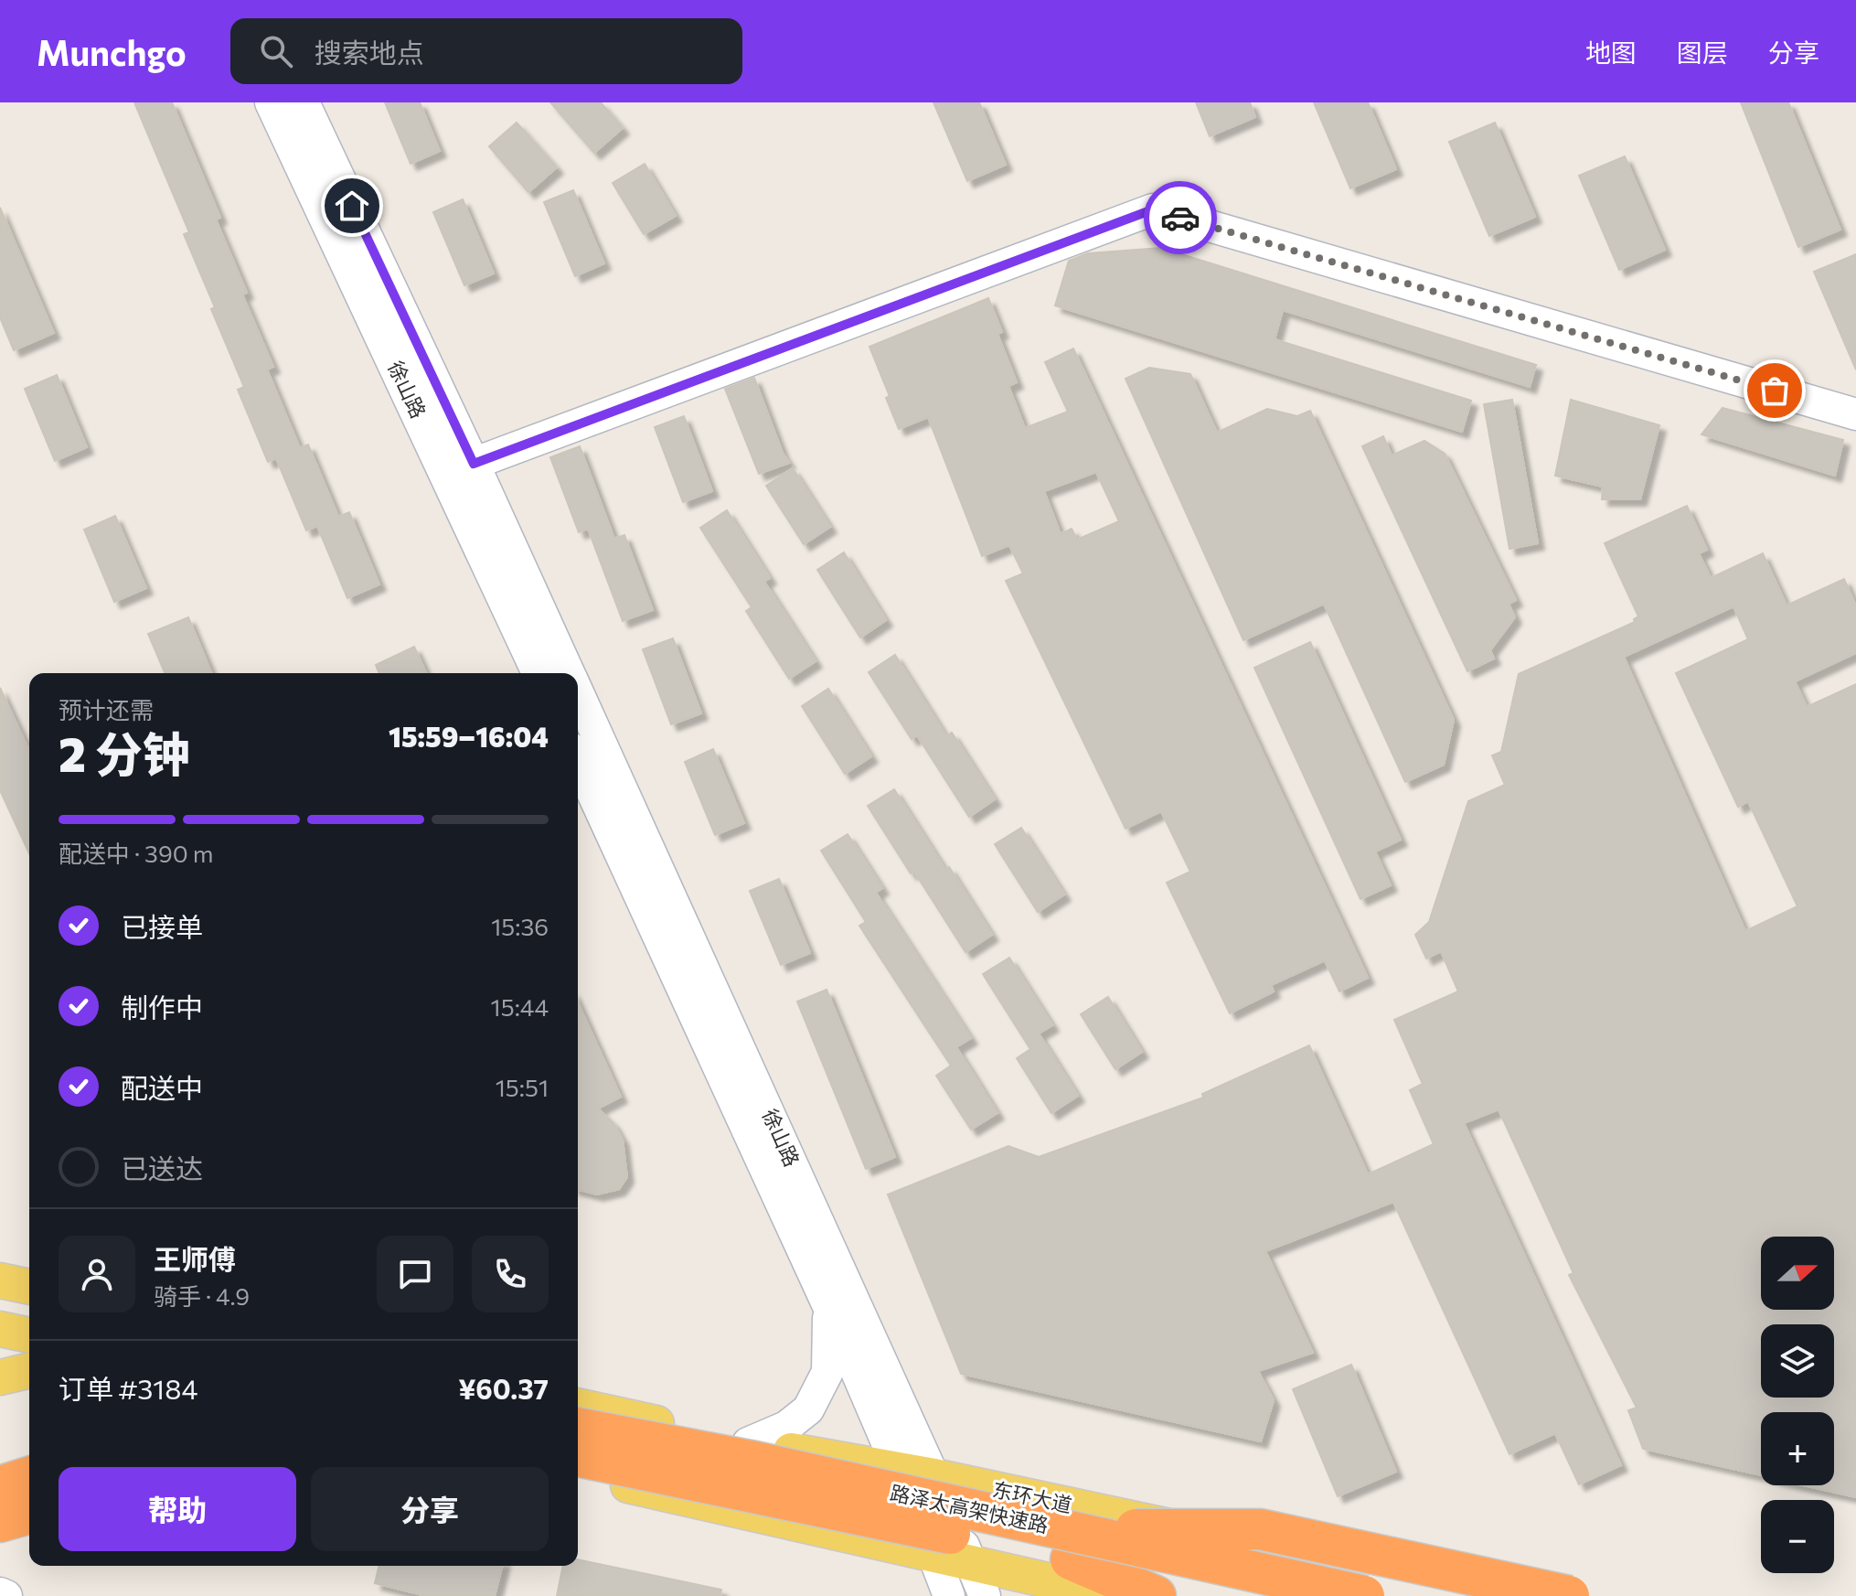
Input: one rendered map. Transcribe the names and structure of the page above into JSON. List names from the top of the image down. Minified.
{"streets":{"highway":["路泽太高架快速路"],"main road":["徐山路","东环大道"]},"crossings":[["徐山路","东环大道"]],"north":"right","page":{"header":"Munchgo","search":"搜索地点","nav":["地图","图层","分享"],"heading":["2 分钟","预计还需","15:59–16:04"],"panel":["王师傅","骑手 · 4.9","订单 #3184","¥60.37"],"bar":"配送中 · 390 m","list":[["已接单","15:36"],["制作中","15:44"],["配送中","15:51"],"已送达"],"map_buttons":["+","−"],"buttons":["帮助","分享"]}}
